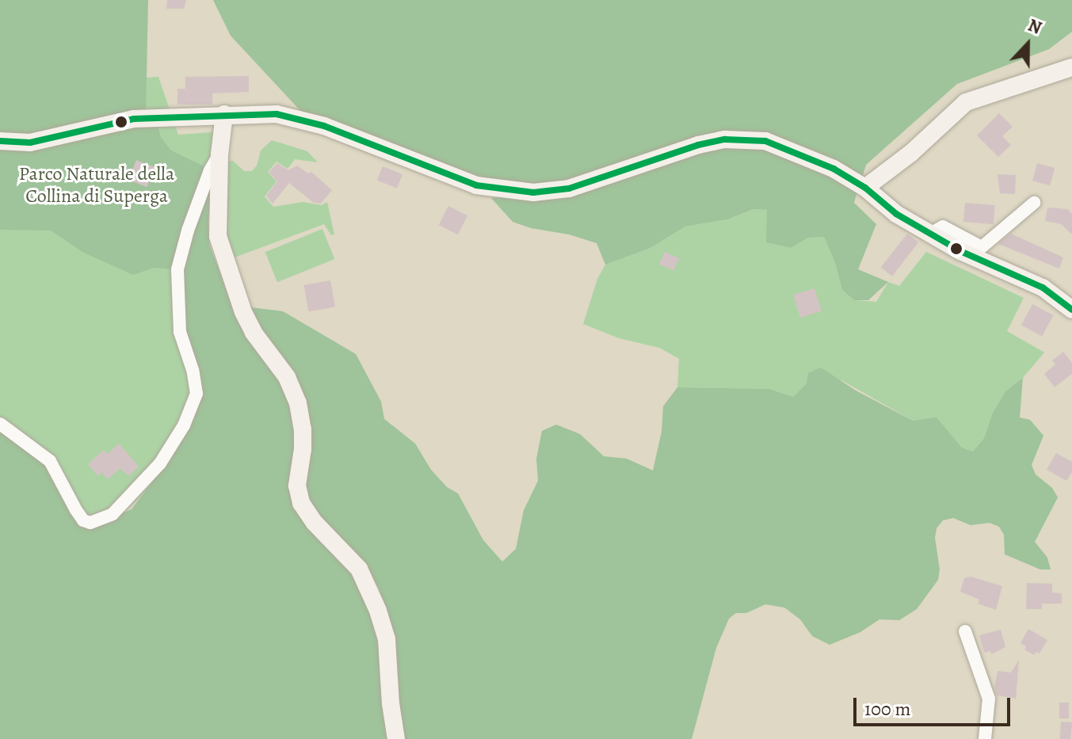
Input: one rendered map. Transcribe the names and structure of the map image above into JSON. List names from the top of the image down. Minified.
{"parks":["Parco Naturale della Collina di Superga"],"scale_bar":"100 m","north":"top"}
